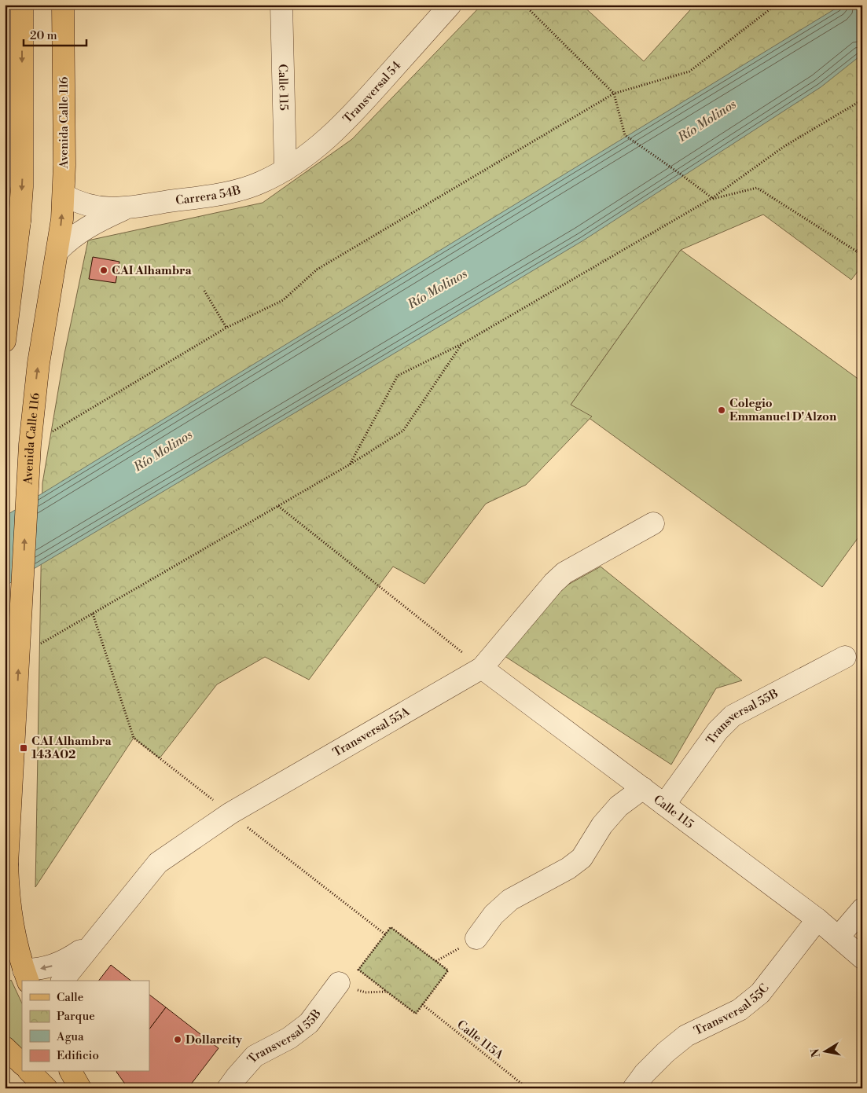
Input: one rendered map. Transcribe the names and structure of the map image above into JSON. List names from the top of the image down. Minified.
{"streets":{"main road":["Avenida Calle 116"],"street":["Calle 115","Transversal 54","Carrera 54B","Transversal 55B","Transversal 55A","Transversal 55C"],"path":["Calle 115A"]},"crossings":[["Calle 115","Transversal 54"],["Calle 115","Carrera 54B"],["Calle 115","Transversal 55B"],["Calle 115","Transversal 55A"],["Calle 115","Transversal 55C"],["Transversal 54","Carrera 54B"],["Avenida Calle 116","Carrera 54B"],["Avenida Calle 116","Transversal 55A"]],"one_way":["Avenida Calle 116"],"water":["Río Molinos"],"places":{"other":["CAI Alhambra","Colegio Emmanuel D'Alzon","Dollarcity"],"transit":["CAI Alhambra 143A02"]},"legend":["Calle","Parque","Agua","Edificio"],"scale_bar":"20 m","north":"left"}
